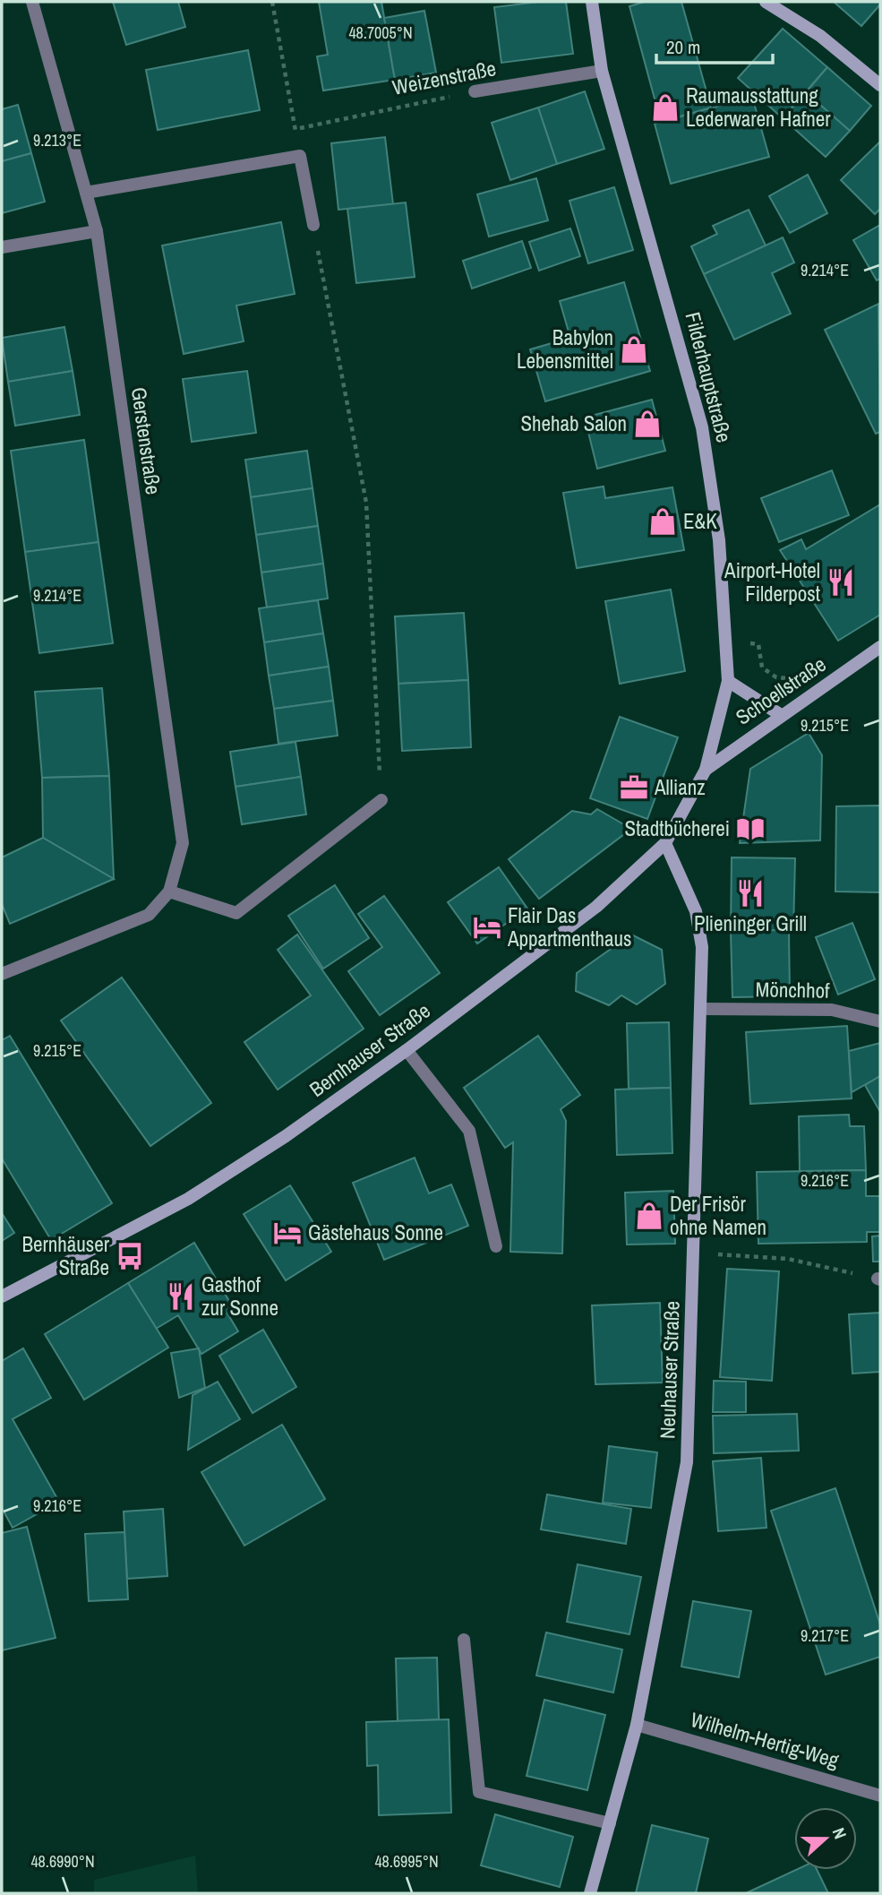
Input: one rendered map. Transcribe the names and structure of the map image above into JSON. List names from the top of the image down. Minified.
{"streets":{"main road":["Filderhauptstraße","Schoellstraße","Bernhauser Straße","Neuhauser Straße"],"street":["Weizenstraße","Gerstenstraße","Mönchhof","Wilhelm-Hertig-Weg"]},"crossings":[["Weizenstraße","Filderhauptstraße"],["Filderhauptstraße","Schoellstraße"],["Filderhauptstraße","Bernhauser Straße"],["Schoellstraße","Bernhauser Straße"],["Mönchhof","Neuhauser Straße"],["Bernhauser Straße","Neuhauser Straße"],["Neuhauser Straße","Wilhelm-Hertig-Weg"]],"places":{"shop":["Raumausstattung Lederwaren Hafner","Babylon Lebensmittel","Shehab Salon","E&K","Der Frisör ohne Namen"],"restaurant":["Airport-Hotel Filderpost","Plieninger Grill","Gasthof zur Sonne"],"office":["Allianz"],"library":["Stadtbücherei"],"hotel":["Flair Das Appartmenthaus","Gästehaus Sonne"],"bus stop":["Bernhäuser Straße"]},"scale_bar":"20 m","north":"right","coordinates":["48.7005°N","9.213°E","9.214°E","9.215°E","9.216°E","9.217°E","48.6990°N","48.6995°N"]}
